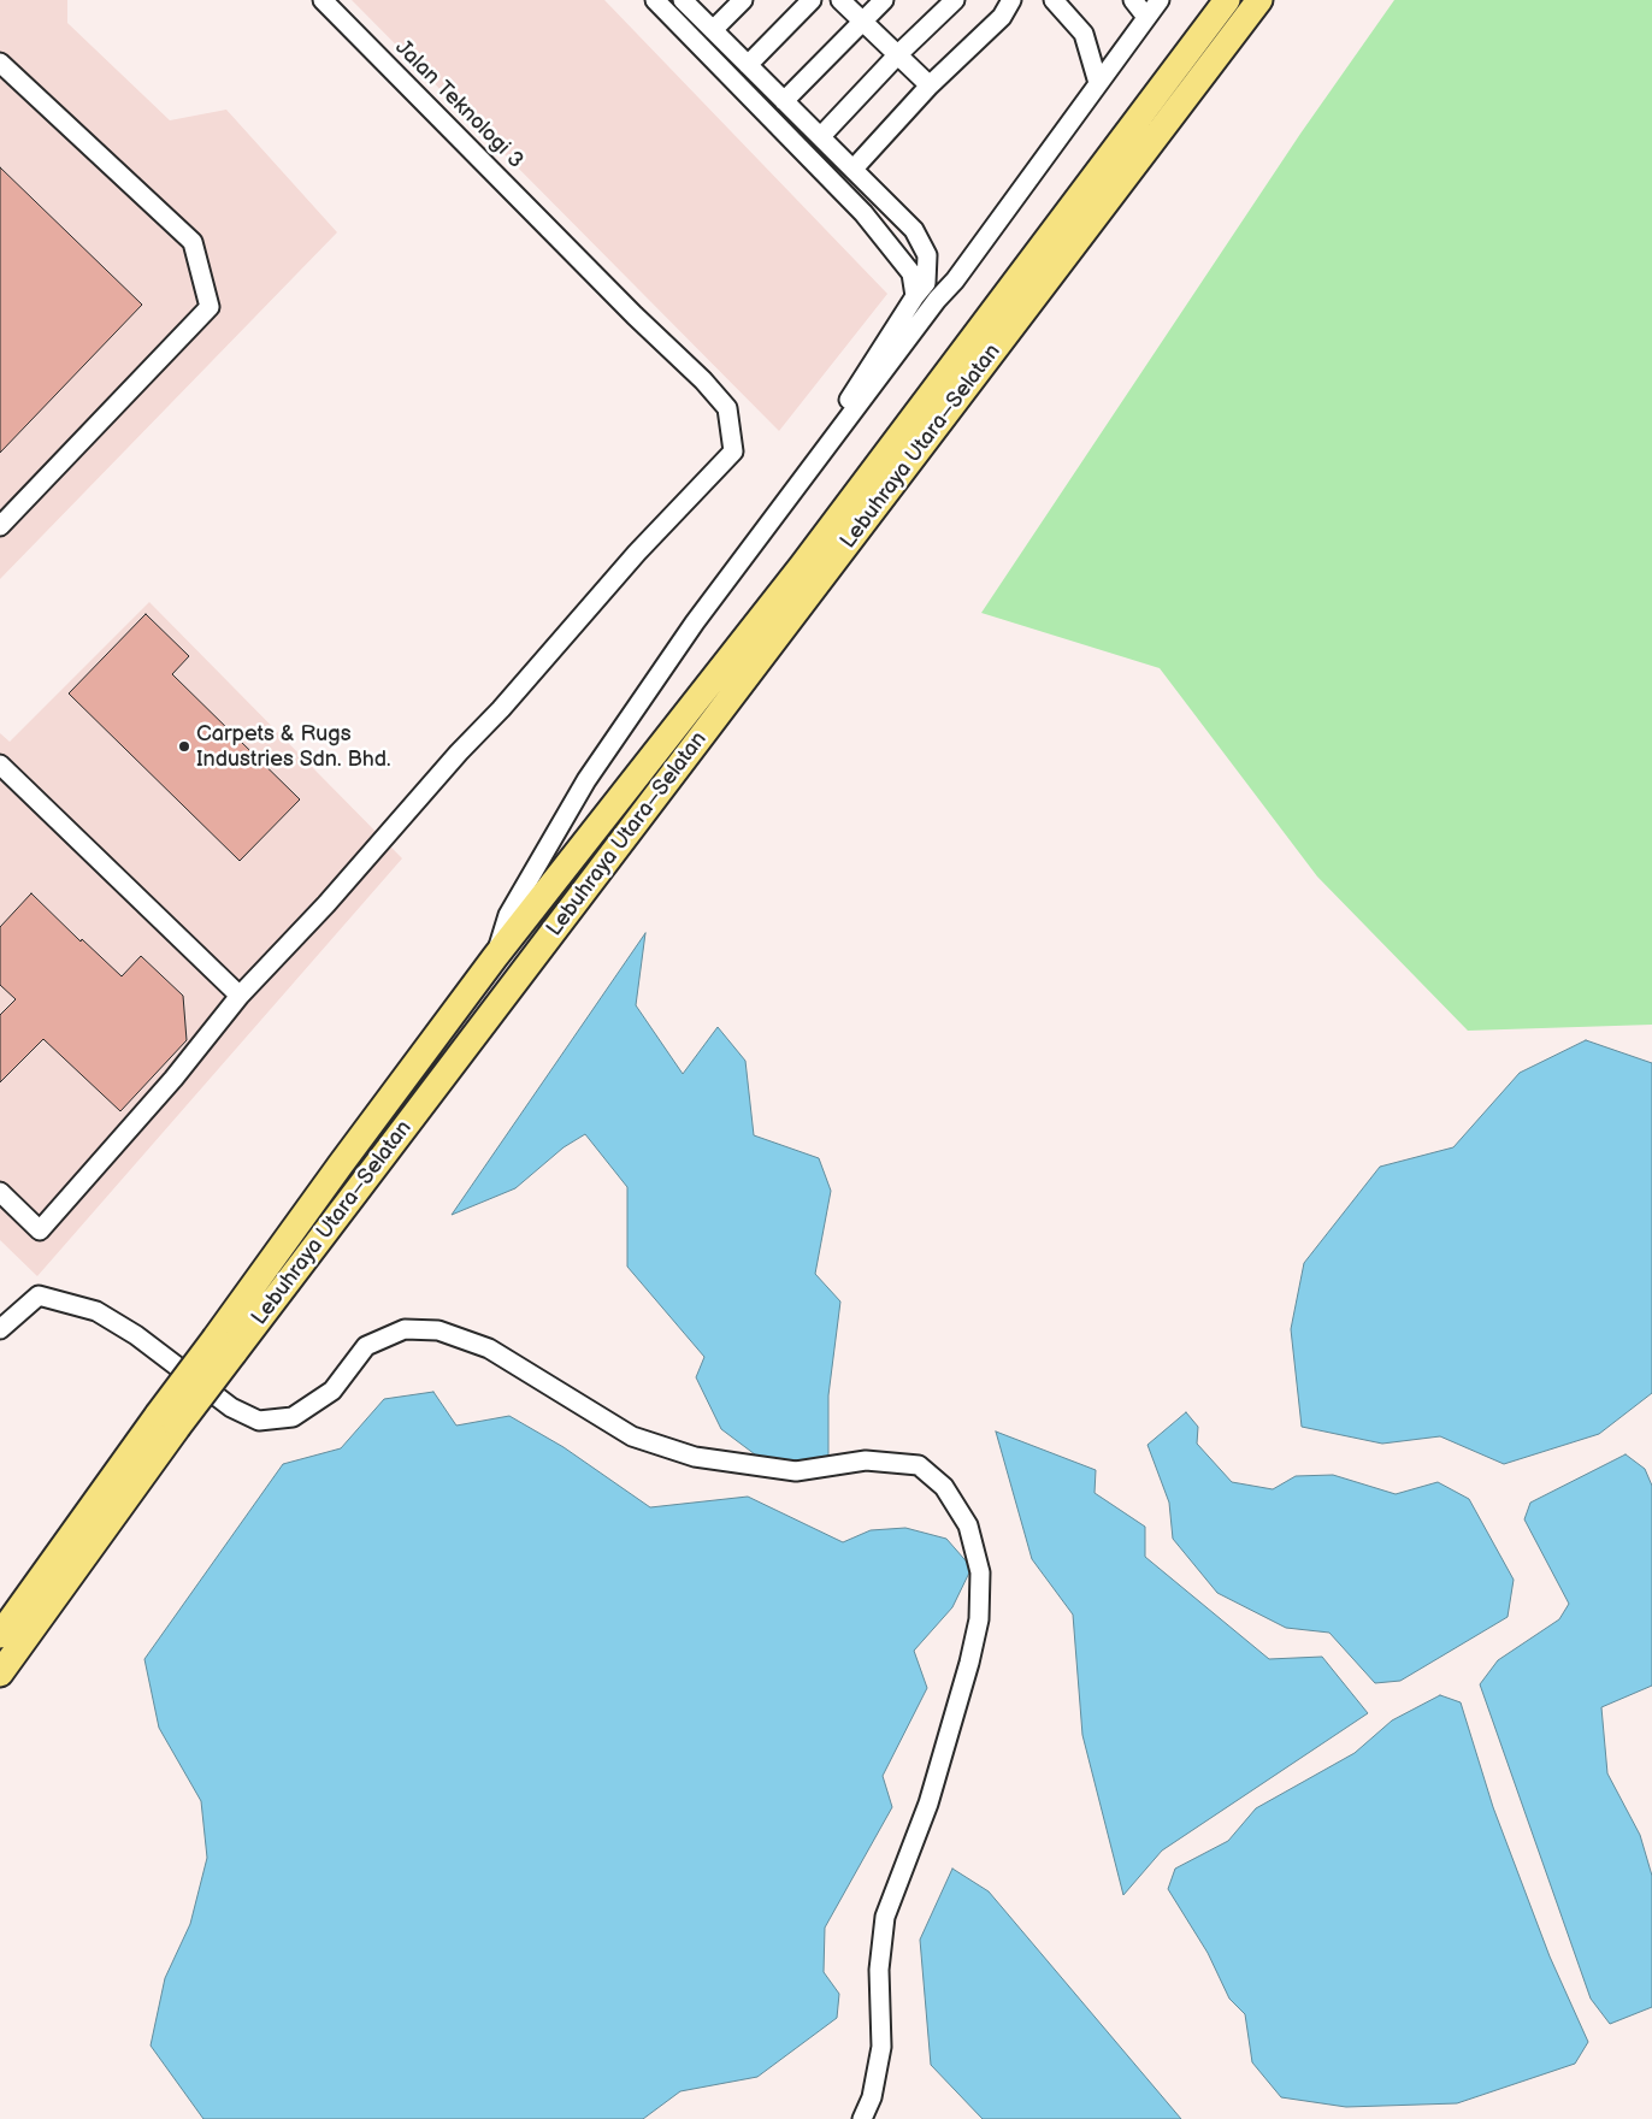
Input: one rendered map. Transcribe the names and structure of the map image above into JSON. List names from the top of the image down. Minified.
{"streets":{"highway":["Lebuhraya Utara–Selatan"],"street":["Jalan Teknologi 3"]},"places":["Carpets & Rugs Industries Sdn. Bhd."]}
